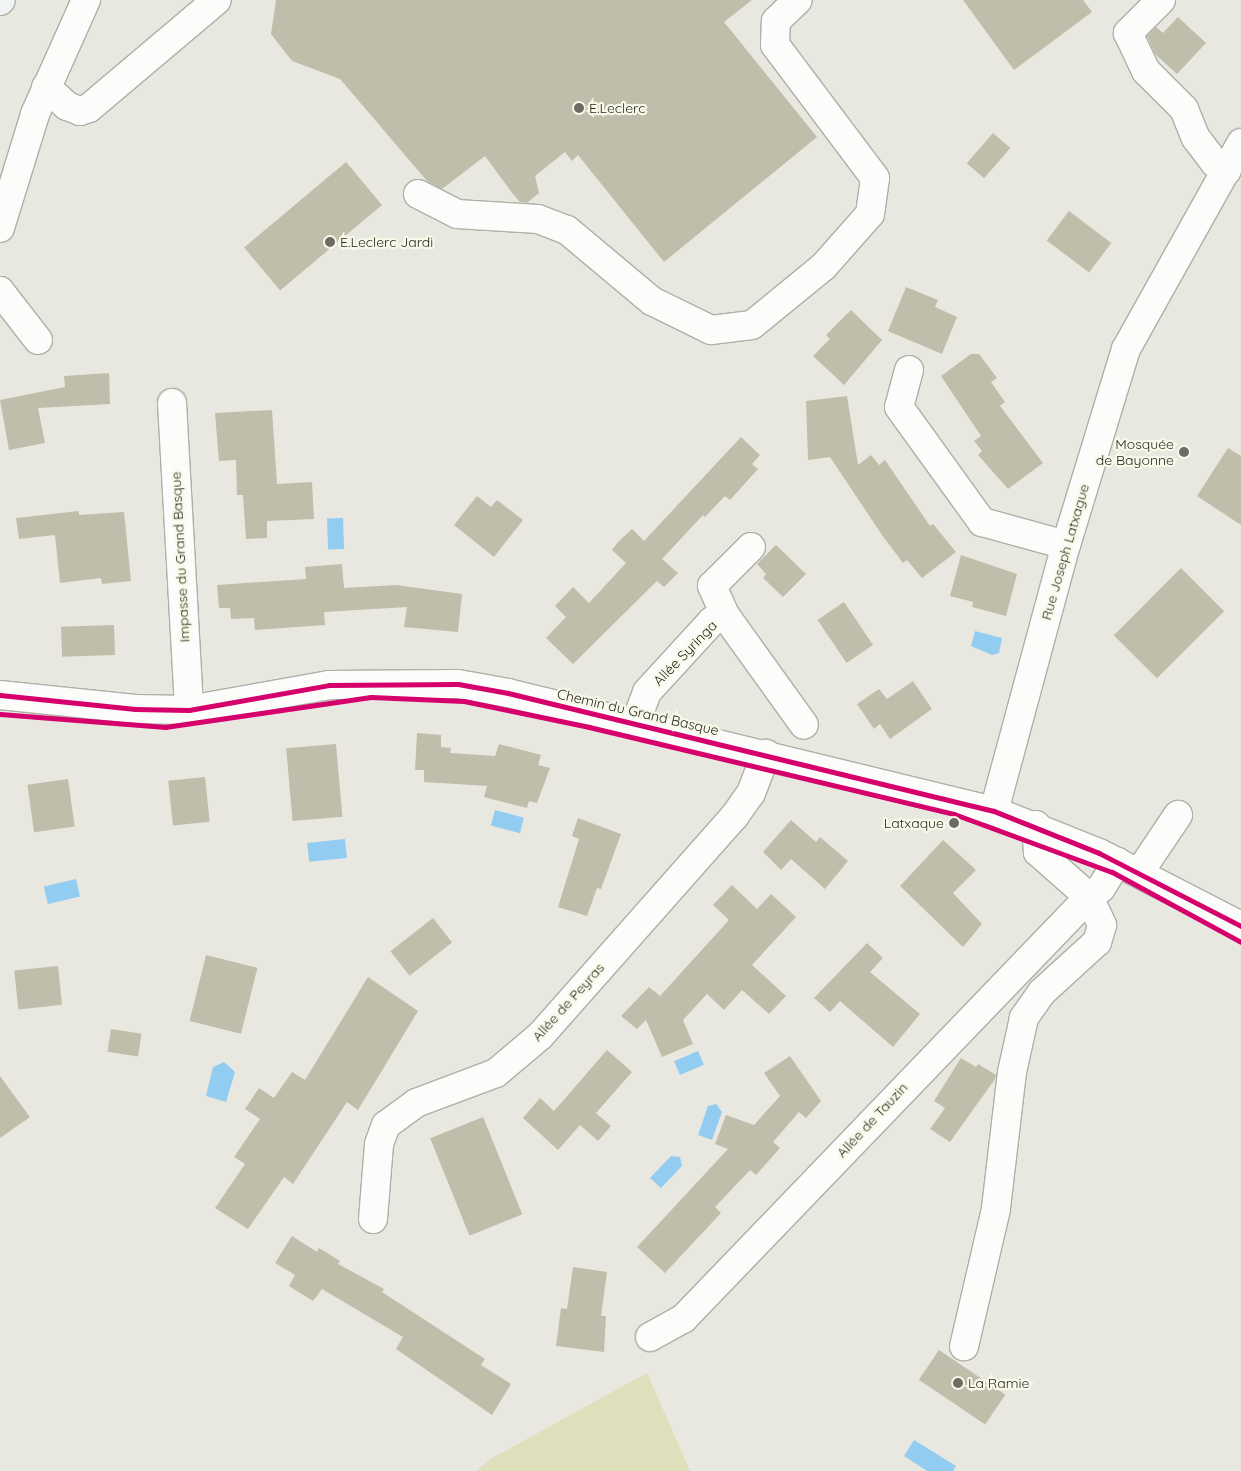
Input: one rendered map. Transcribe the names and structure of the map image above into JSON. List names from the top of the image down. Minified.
{"streets":{"street":["Rue Joseph Latxague","Impasse du Grand Basque","Allée Syringa","Chemin du Grand Basque","Allée de Peyras","Allée de Tauzin"]},"crossings":[["Rue Joseph Latxague","Chemin du Grand Basque"],["Impasse du Grand Basque","Chemin du Grand Basque"],["Allée Syringa","Chemin du Grand Basque"],["Chemin du Grand Basque","Allée de Peyras"],["Chemin du Grand Basque","Allée de Tauzin"]],"places":["E.Leclerc","E.Leclerc Jardi","Mosquée de Bayonne","Latxaque","La Ramie"]}
